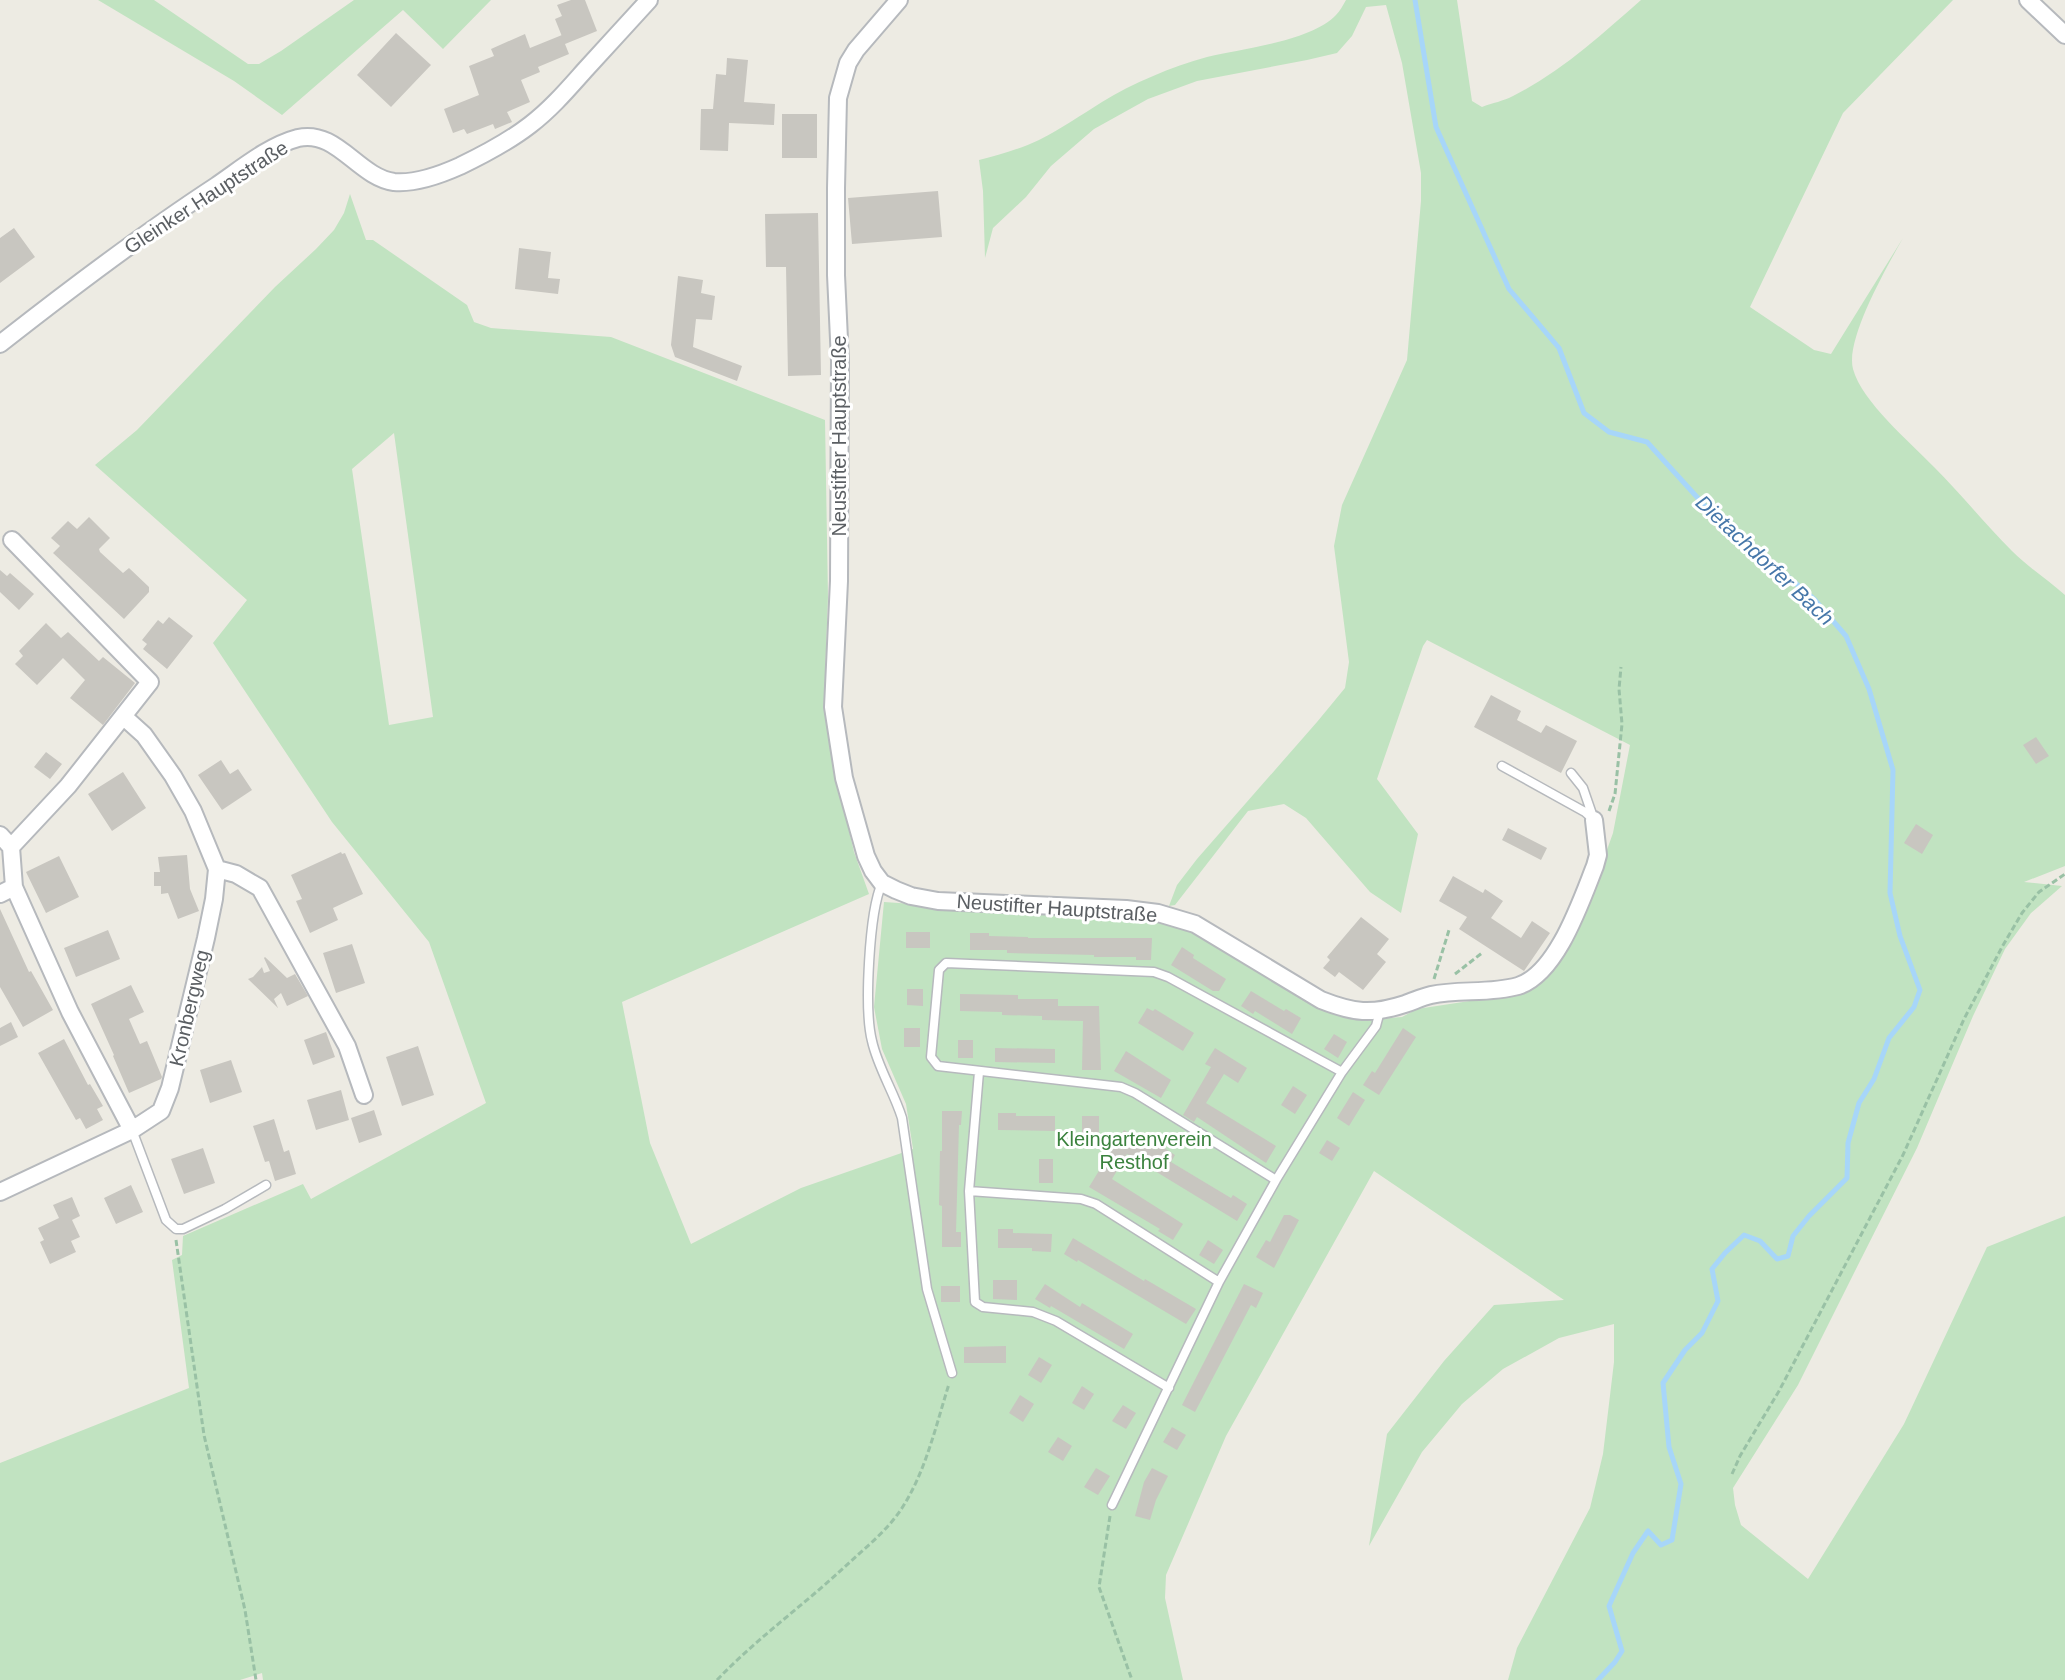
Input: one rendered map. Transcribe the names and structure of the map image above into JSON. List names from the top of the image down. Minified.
{"streets":{"street":["Gleinker Hauptstraße","Neustifter Hauptstraße","Kronbergweg"]},"water":["Dietachdorfer Bach"],"parks":["Kleingartenverein Resthof"]}
